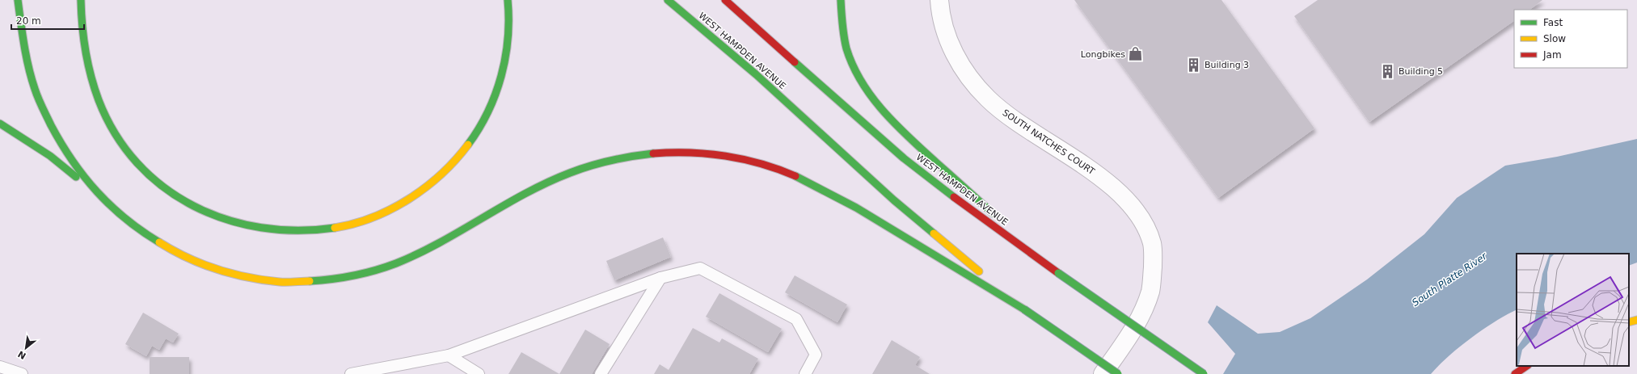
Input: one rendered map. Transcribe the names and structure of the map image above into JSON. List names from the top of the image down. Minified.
{"streets":{"main road":["WEST HAMPDEN AVENUE"],"street":["SOUTH NATCHES COURT"]},"water":["South Platte River"],"places":{"shop":["Longbikes"],"building":["Building 3","Building 5"]},"legend":["Fast","Slow","Jam"],"scale_bar":"20 m","north":"bottom left"}
